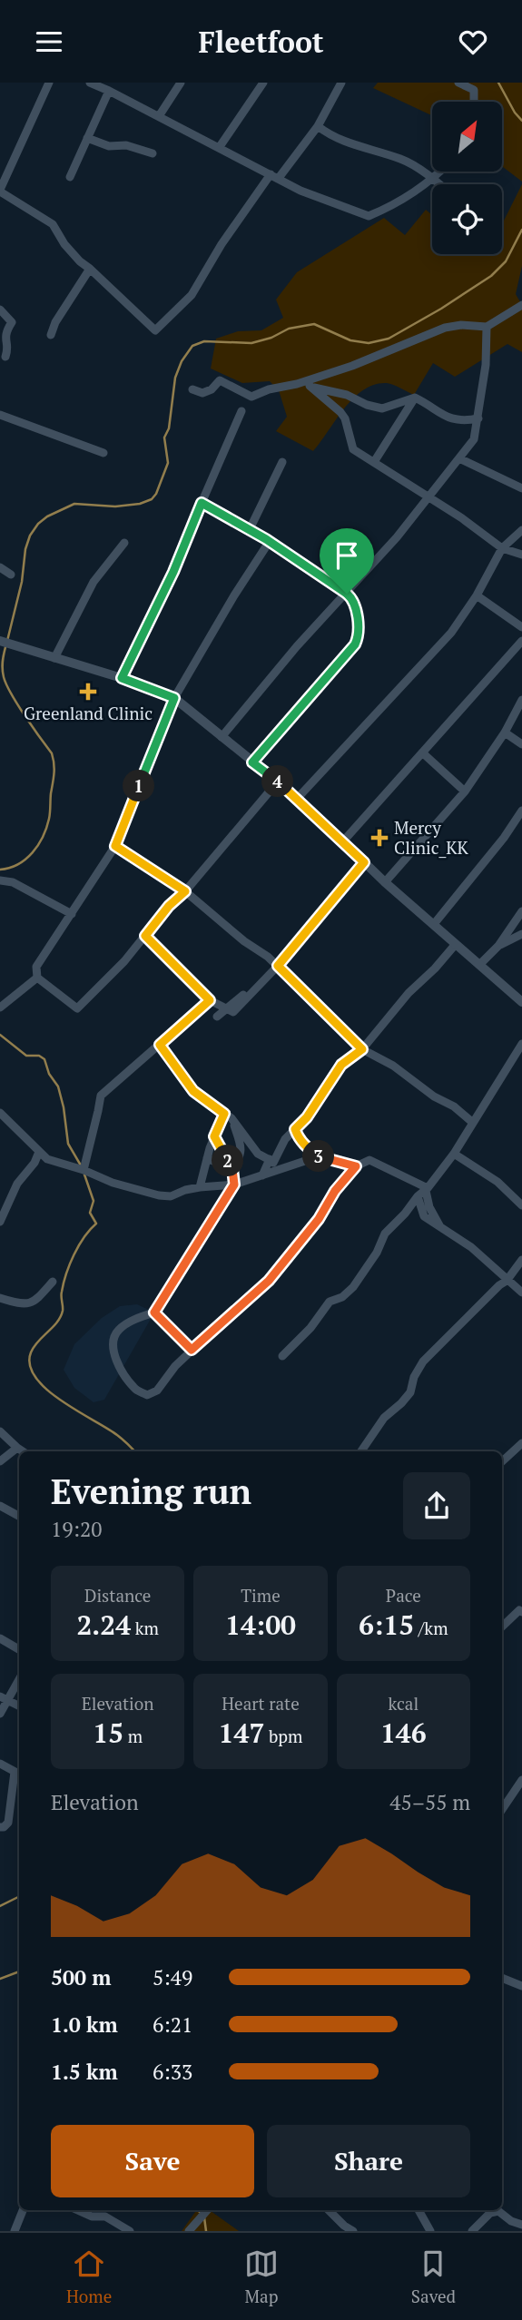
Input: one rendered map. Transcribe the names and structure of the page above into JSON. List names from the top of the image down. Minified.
{"places":{"health":["Greenland Clinic","Mercy Clinic_KK"]},"north":"top right","page":{"header":"Fleetfoot","pins":["4","1","3","2"],"heading":["Evening run","19:20"],"stats":[["Distance","2.24 km"],["Time","14:00"],["Pace","6:15 /km"],["Elevation","15 m"],["Heart rate","147 bpm"],["kcal","146"]],"chart":["Elevation","45–55 m"],"list":[{"name":"500 m","note":"5:49"},{"name":"1.0 km","note":"6:21"},{"name":"1.5 km","note":"6:33"}],"buttons":["Save","Share"],"tabs":["Home","Map","Saved"]}}
